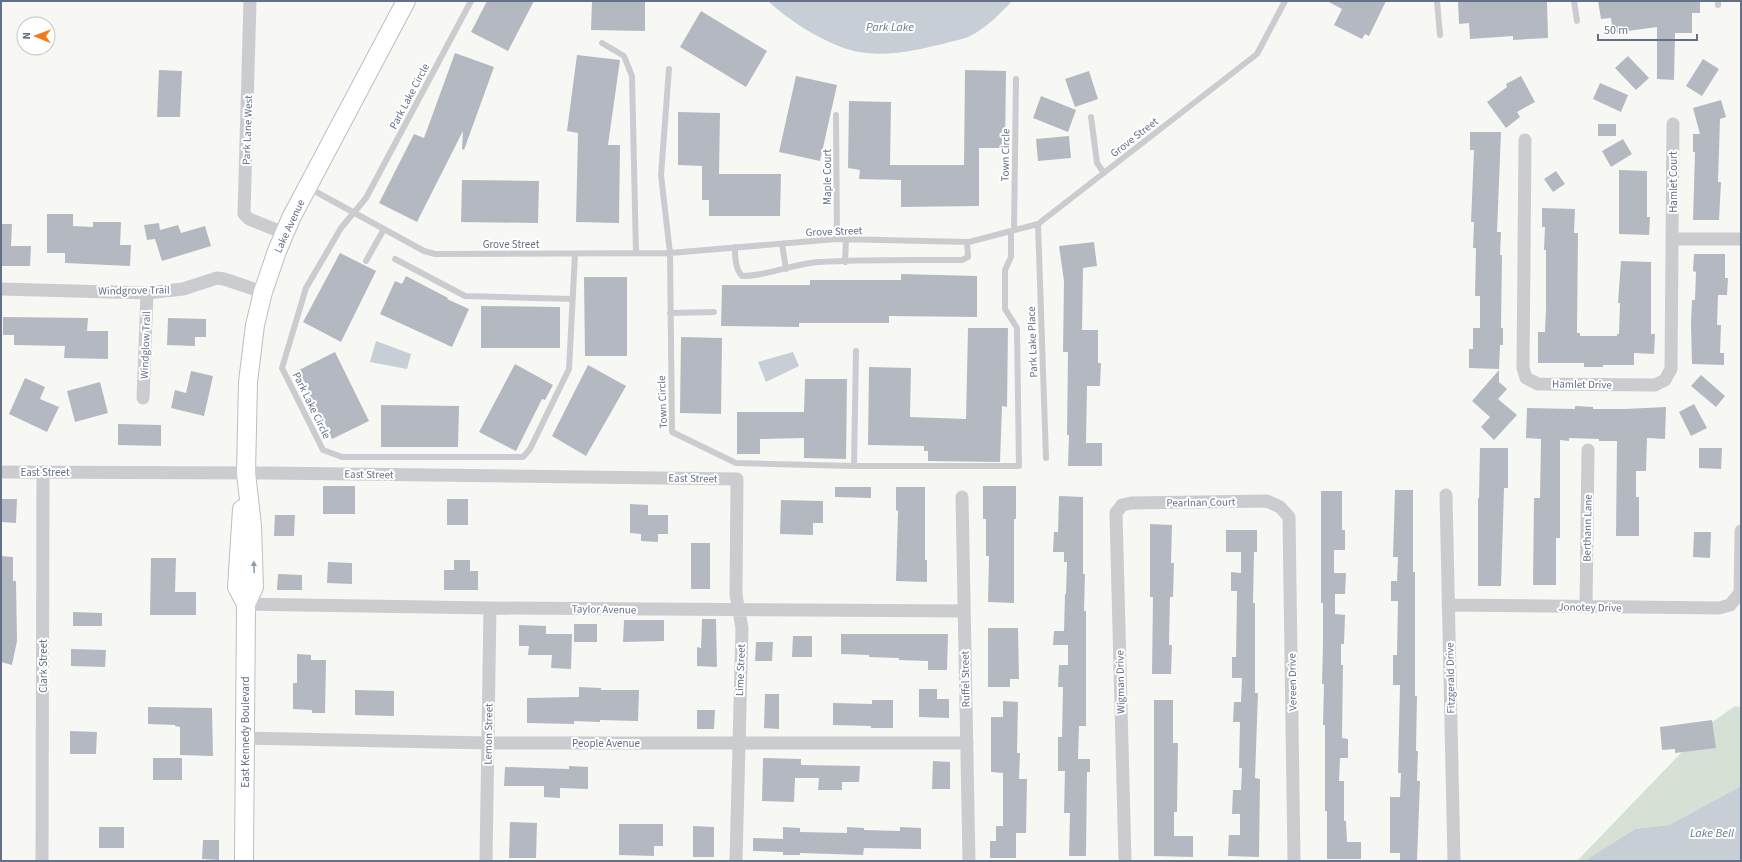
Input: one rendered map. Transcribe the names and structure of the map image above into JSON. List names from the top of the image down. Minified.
{"streets":{"main road":["Lake Avenue","East Kennedy Boulevard"],"street":["Park Lane West","Hamlet Court","Windgrove Trail","Windglow Trail","Hamlet Drive","East Street","Pearlnan Court","Berthann Lane","Jonotey Drive","Taylor Avenue","Clark Street","Lime Street","Fitzgerald Drive","Ruffel Street","Wigman Drive","Vereen Drive","Lemon Street","People Avenue"],"lane":["Park Lake Circle","Grove Street","Town Circle","Maple Court","Park Lake Place"]},"crossings":[["Park Lake Circle","Grove Street"],["Park Lane West","Lake Avenue"],["Grove Street","Town Circle"],["Grove Street","Maple Court"],["Grove Street","Lake Avenue"],["Grove Street","Park Lake Place"],["Hamlet Court","Hamlet Drive"],["Lake Avenue","Windgrove Trail"],["Lake Avenue","East Street"],["Lake Avenue","East Kennedy Boulevard"],["Windgrove Trail","Windglow Trail"],["East Street","Clark Street"],["East Street","Lime Street"],["East Street","East Kennedy Boulevard"],["Pearlnan Court","Wigman Drive"],["Pearlnan Court","Vereen Drive"],["Berthann Lane","Jonotey Drive"],["Jonotey Drive","Fitzgerald Drive"],["Taylor Avenue","Lime Street"],["Taylor Avenue","Ruffel Street"],["Taylor Avenue","East Kennedy Boulevard"],["Taylor Avenue","Lemon Street"],["Lime Street","People Avenue"],["Ruffel Street","People Avenue"],["East Kennedy Boulevard","People Avenue"],["Lemon Street","People Avenue"]],"water":["Park Lake","Lake Bell"],"scale_bar":"50 m","north":"left"}
